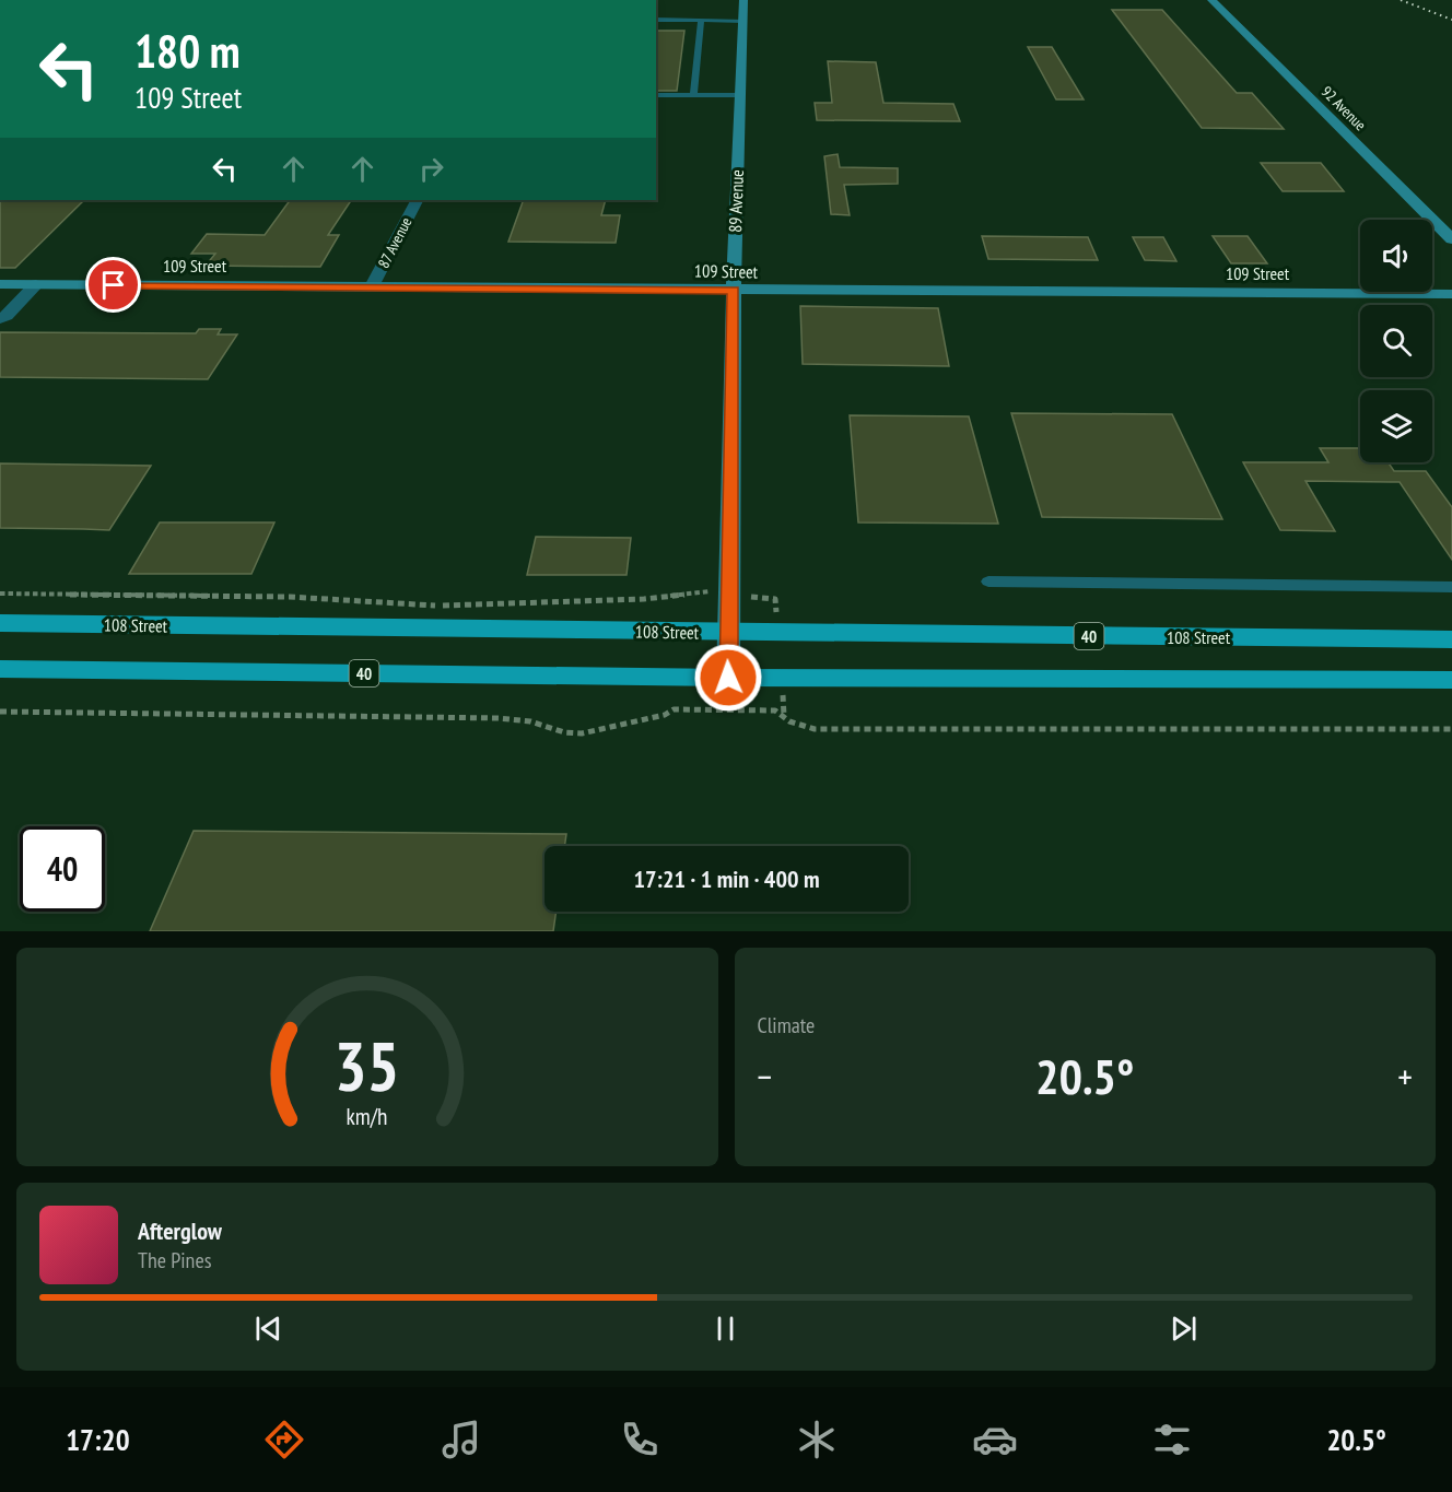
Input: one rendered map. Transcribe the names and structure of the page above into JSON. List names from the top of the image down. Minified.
{"streets":{"main road":["108 Street","40"],"street":["92 Avenue","89 Avenue","87 Avenue","109 Street"]},"crossings":[["89 Avenue","109 Street"],["89 Avenue","108 Street"],["89 Avenue","40"],["87 Avenue","109 Street"]],"page":{"turn":["180 m","109 Street"],"limit":"40","trip":"17:21 · 1 min · 400 m","tile":"Climate","heat":["−","20.5°","+"],"song":["Afterglow","The Pines"],"tabs":["17:20","20.5°"],"gauge":["35","km/h"]}}
